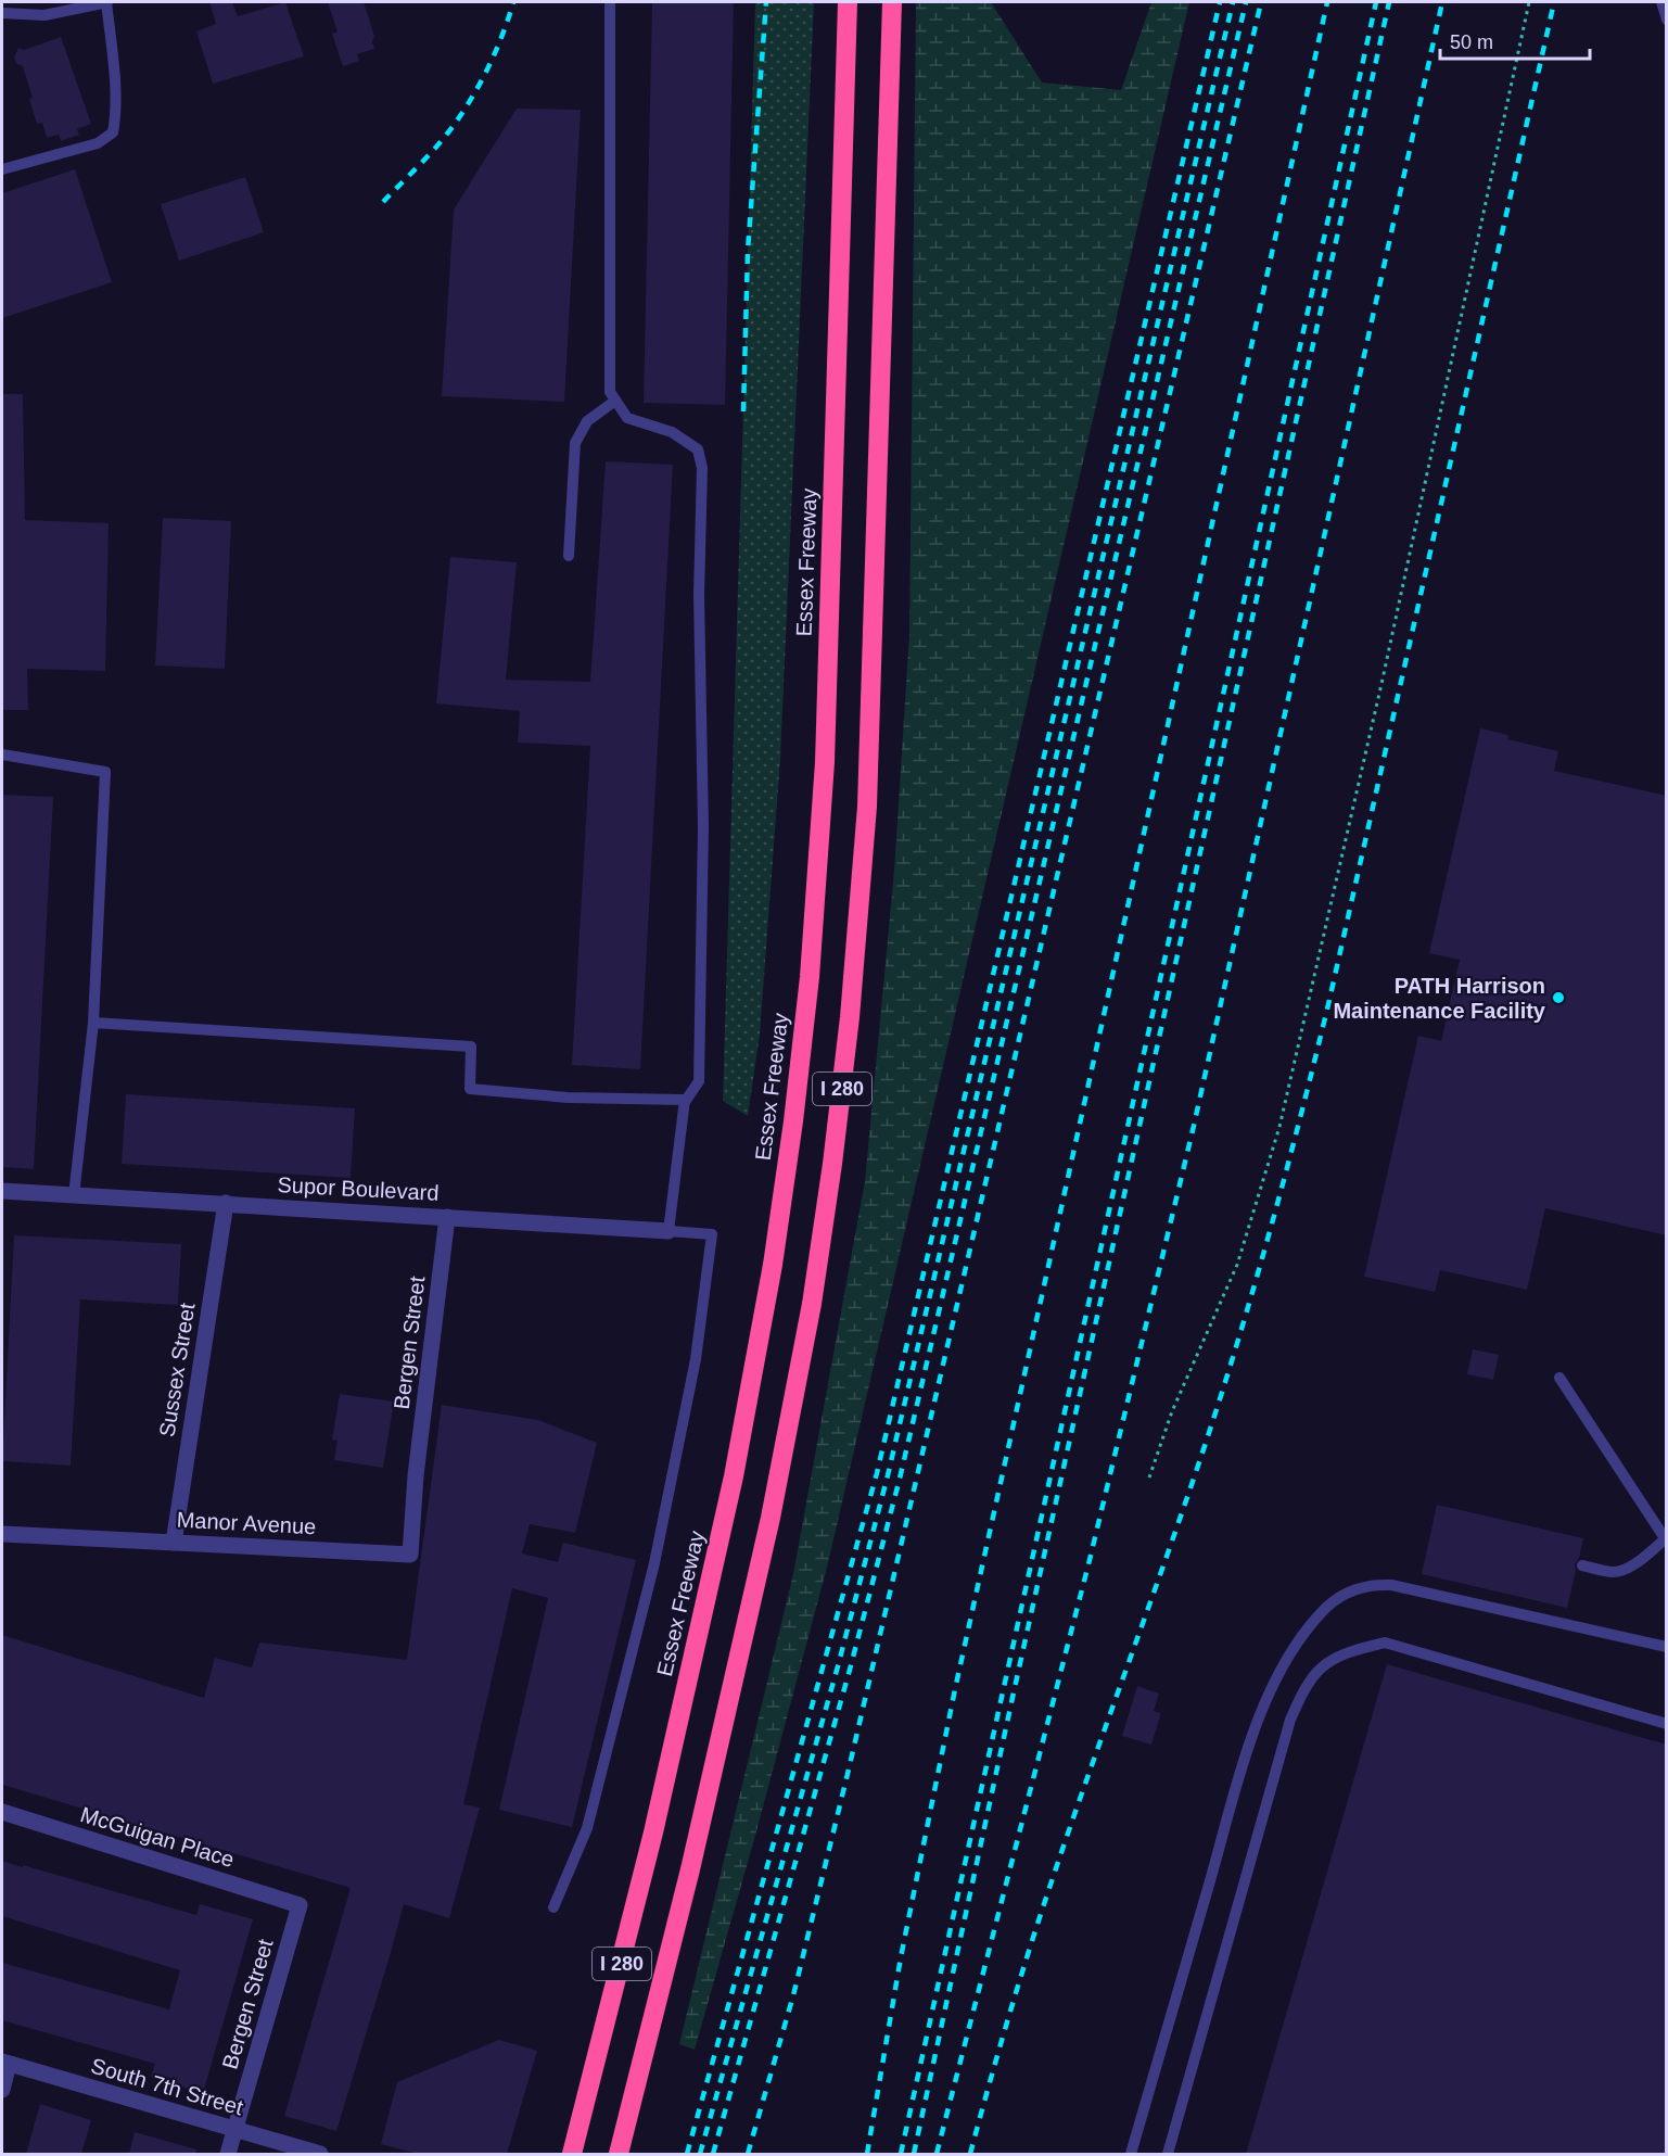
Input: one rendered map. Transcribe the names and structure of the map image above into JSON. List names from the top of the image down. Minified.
{"streets":{"highway":["Essex Freeway","I 280"],"street":["Supor Boulevard","Bergen Street","Sussex Street","Manor Avenue","McGuigan Place","South 7th Street"]},"crossings":[["Supor Boulevard","Bergen Street"],["Supor Boulevard","Sussex Street"],["Bergen Street","Manor Avenue"],["Bergen Street","McGuigan Place"],["Bergen Street","South 7th Street"],["Sussex Street","Manor Avenue"]],"places":["PATH Harrison Maintenance Facility"],"scale_bar":"50 m"}
